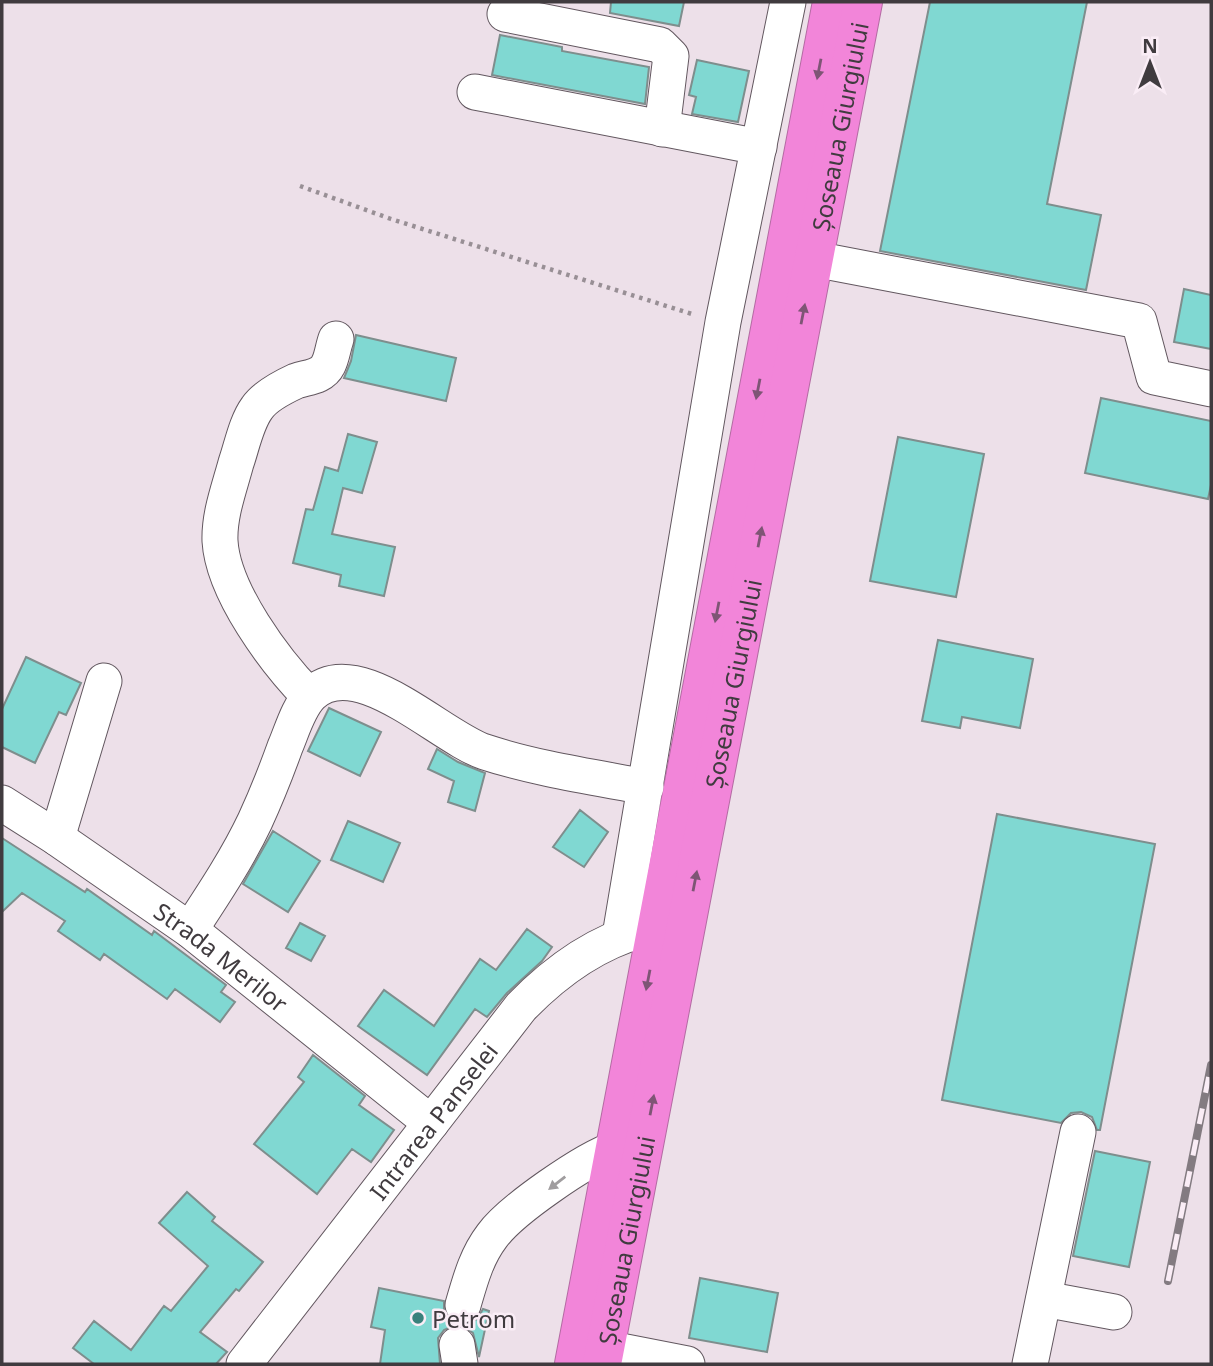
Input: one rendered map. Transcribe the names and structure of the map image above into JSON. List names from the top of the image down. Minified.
{"streets":{"highway":["Șoseaua Giurgiului"],"street":["Strada Merilor","Intrarea Panselei"]},"crossings":[["Șoseaua Giurgiului","Intrarea Panselei"],["Strada Merilor","Intrarea Panselei"]],"places":["Petrom"],"north":"top"}
